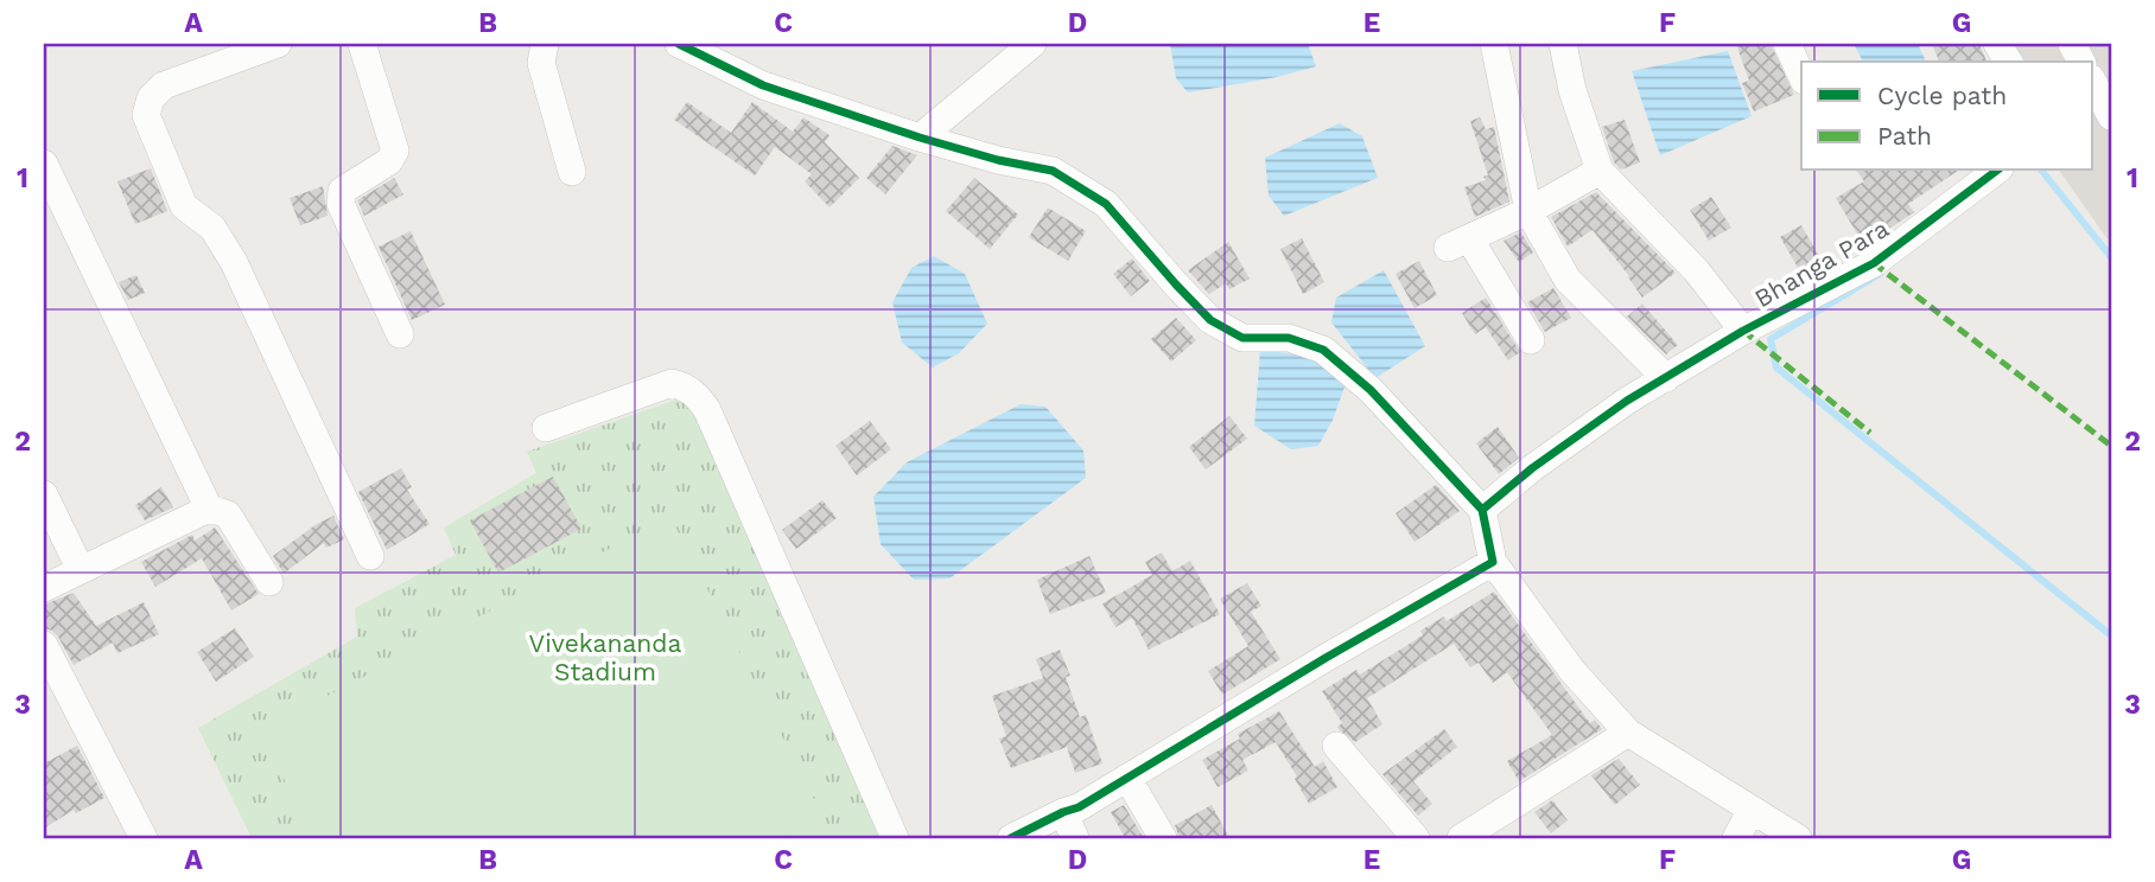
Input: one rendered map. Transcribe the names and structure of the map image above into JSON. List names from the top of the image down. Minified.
{"streets":{"street":["Bhanga Para"]},"parks":["Vivekananda Stadium"],"legend":["Cycle path","Path"],"grid":{"columns":["A","B","C","D","E","F","G"],"rows":["1","2","3"]}}
